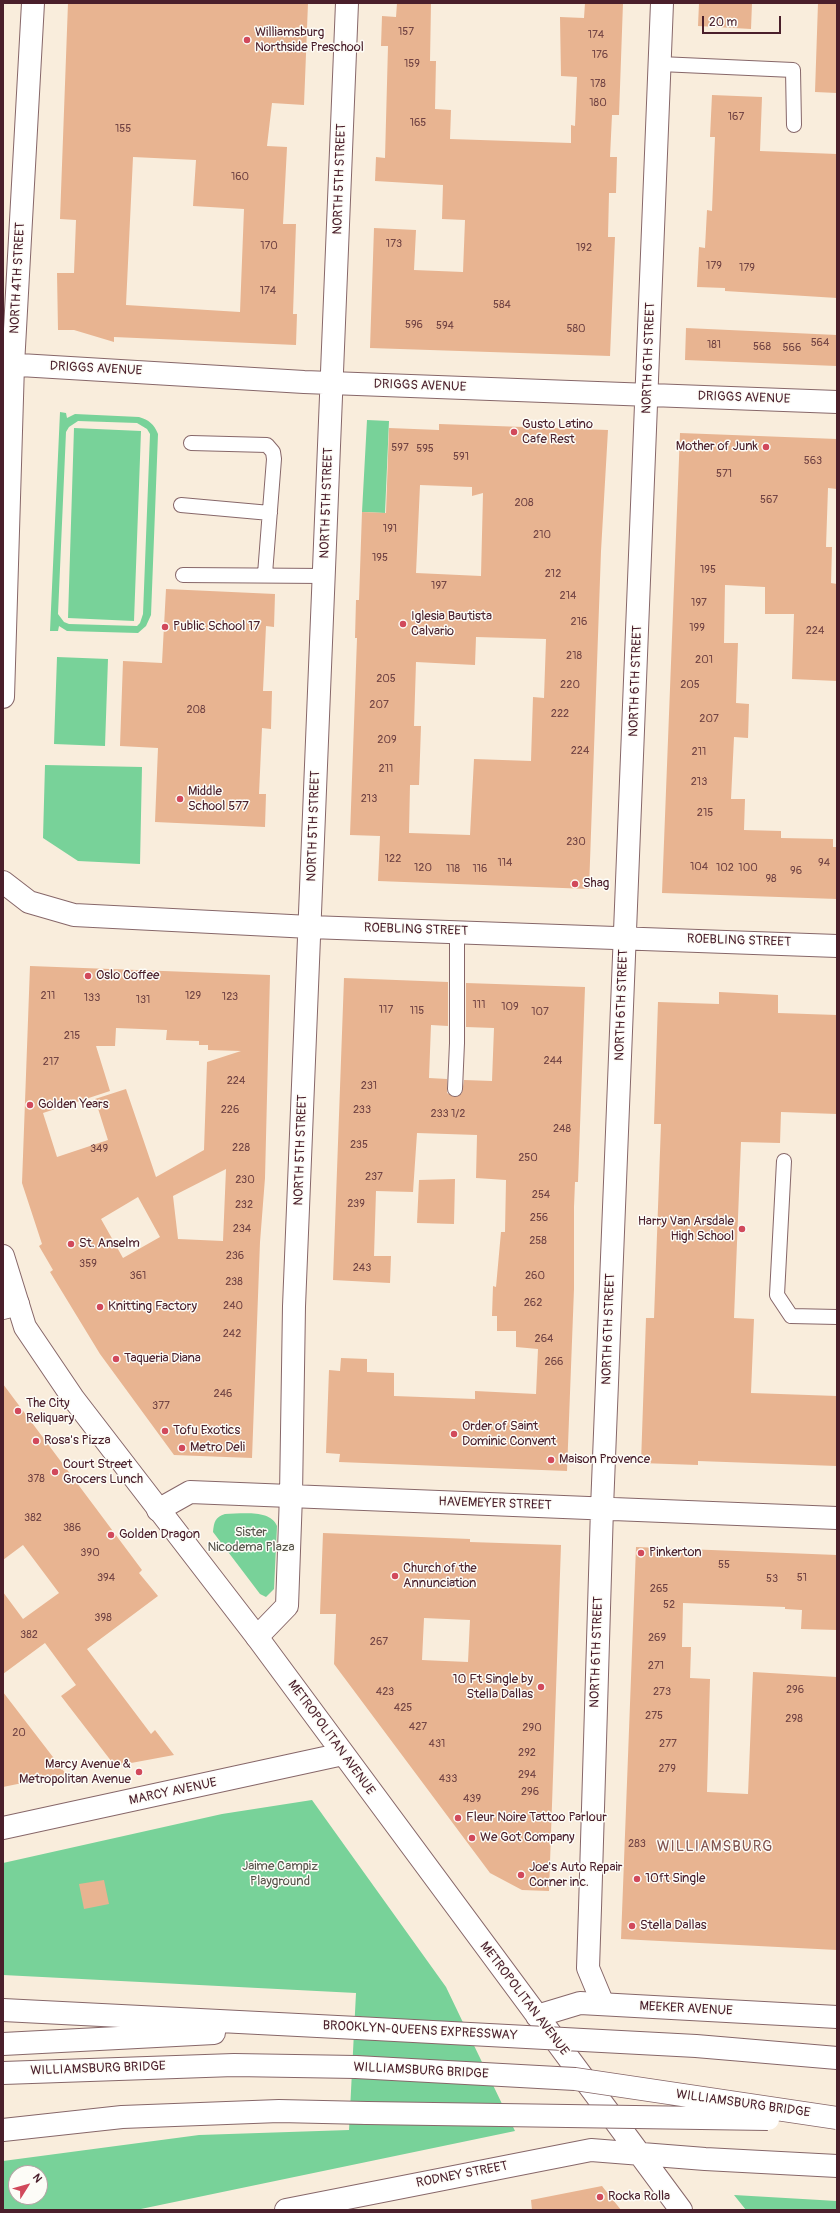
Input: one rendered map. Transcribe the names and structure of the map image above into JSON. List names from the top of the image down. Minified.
{"streets":{"main road":["NORTH 5TH STREET","NORTH 4TH STREET","NORTH 6TH STREET","DRIGGS AVENUE","ROEBLING STREET","HAVEMEYER STREET","METROPOLITAN AVENUE","MARCY AVENUE","MEEKER AVENUE","BROOKLYN-QUEENS EXPRESSWAY","WILLIAMSBURG BRIDGE","RODNEY STREET"]},"crossings":[["NORTH 5TH STREET","DRIGGS AVENUE"],["NORTH 5TH STREET","ROEBLING STREET"],["NORTH 5TH STREET","HAVEMEYER STREET"],["NORTH 5TH STREET","METROPOLITAN AVENUE"],["NORTH 4TH STREET","DRIGGS AVENUE"],["NORTH 6TH STREET","DRIGGS AVENUE"],["NORTH 6TH STREET","ROEBLING STREET"],["NORTH 6TH STREET","HAVEMEYER STREET"],["NORTH 6TH STREET","MEEKER AVENUE"],["HAVEMEYER STREET","METROPOLITAN AVENUE"],["METROPOLITAN AVENUE","MARCY AVENUE"],["METROPOLITAN AVENUE","MEEKER AVENUE"],["METROPOLITAN AVENUE","RODNEY STREET"]],"districts":["WILLIAMSBURG"],"parks":["Sister Nicodema Plaza","Jaime Campiz Playground"],"places":["Williamsburg Northside Preschool","Gusto Latino Cafe Rest","Mother of Junk","Iglesia Bautista Calvario","Public School 17","Middle School 577","Shag","Oslo Coffee","Golden Years","Harry Van Arsdale High School","St. Anselm","Knitting Factory","Taqueria Diana","The City Reliquary","Tofu Exotics","Order of Saint Dominic Convent","Rosa's Pizza","Metro Deli","Maison Provence","Court Street Grocers Lunch","Golden Dragon","Pinkerton","Church of the Annunciation","10 Ft Single by Stella Dallas","Marcy Avenue & Metropolitan Avenue","Fleur Noire Tattoo Parlour","We Got Company","Joe's Auto Repair Corner inc.","10ft Single","Stella Dallas","Rocka Rolla"],"house_numbers":["157","174","176","159","178","180","167","165","155","160","173","170","192","179","179","174","584","596","594","580","564","181","568","566","597","595","591","563","571","567","208","191","210","195","195","212","197","214","197","216","199","224","218","201","205","220","205","207","208","222","207","209","224","211","211","213","213","215","230","122","114","94","104","120","102","100","118","116","96","98","211","129","123","133","131","111","109","117","115","107","215","244","217","224","231","226","233","233 1/2","248","235","228","349","250","237","230","254","239","232","256","234","258","236","359","243","361","260","238","262","240","242","264","266","246","377","378","382","386","390","55","394","51","53","265","52","398","382","269","267","271","296","423","273","425","275","298","427","290","20","431","277","292","279","294","433","296","439","283"],"scale_bar":"20 m","north":"top right"}
